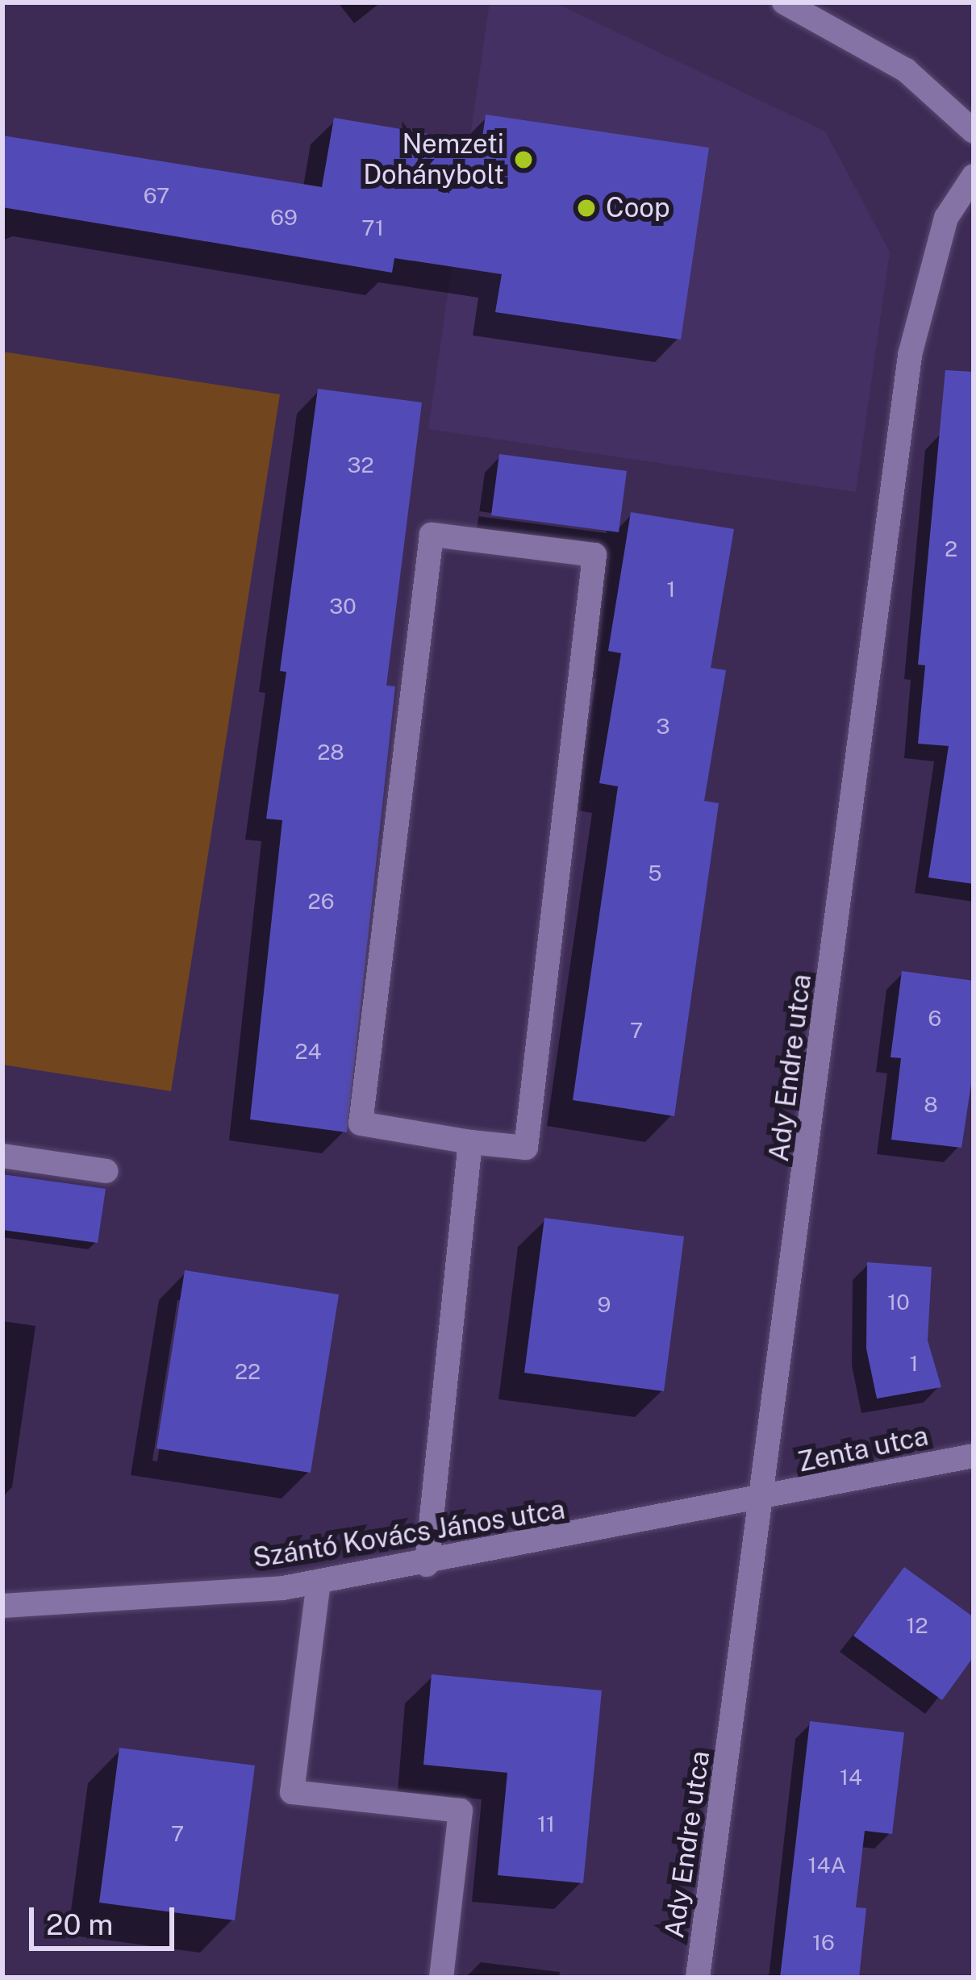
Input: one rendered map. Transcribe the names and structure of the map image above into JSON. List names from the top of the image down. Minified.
{"streets":{"street":["Ady Endre utca","Zenta utca","Szántó Kovács János utca"]},"crossings":[["Ady Endre utca","Zenta utca"],["Ady Endre utca","Szántó Kovács János utca"],["Zenta utca","Szántó Kovács János utca"]],"places":["Nemzeti Dohánybolt","Coop"],"house_numbers":["67","69","71","32","2","1","30","3","28","5","26","6","7","24","8","10","9","1","22","12","14","11","7","14A","16"],"scale_bar":"20 m"}
